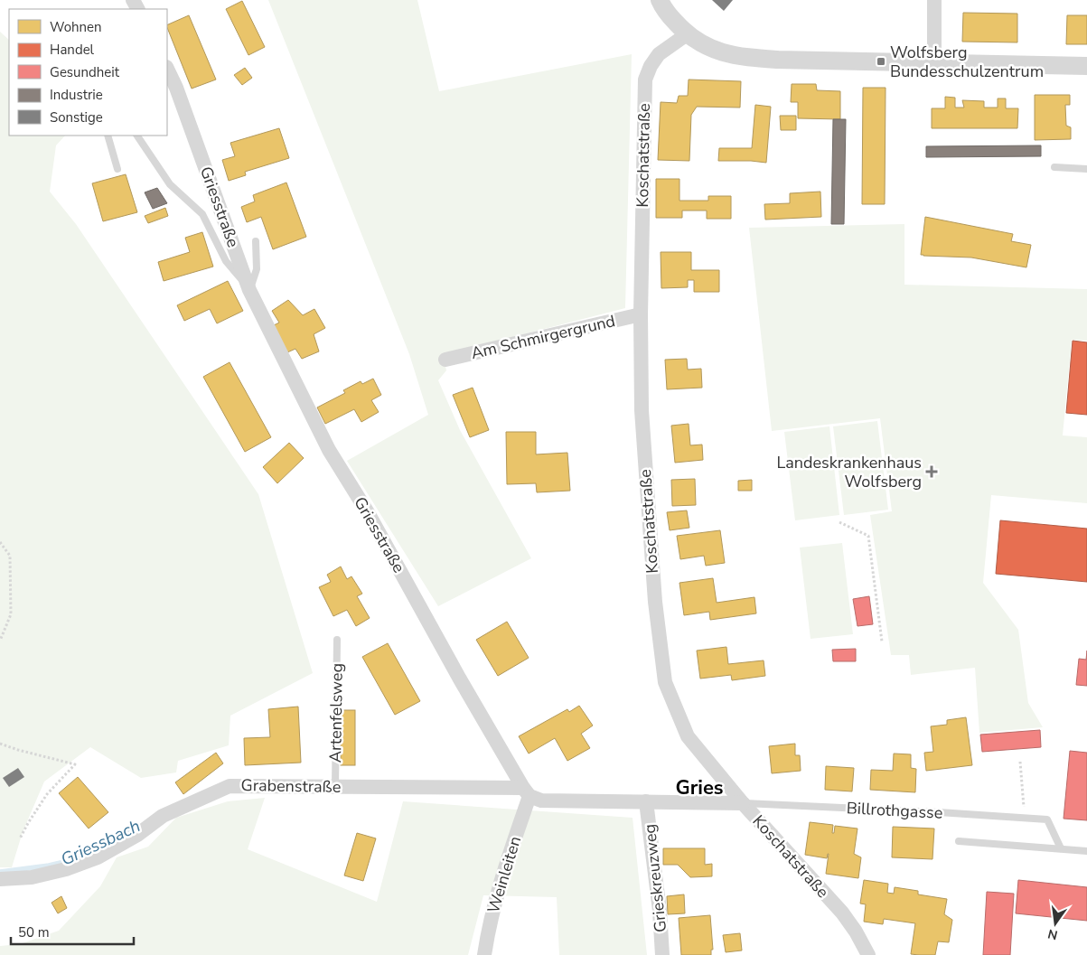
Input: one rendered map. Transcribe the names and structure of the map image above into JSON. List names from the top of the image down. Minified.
{"streets":{"street":["Koschatstraße","Griesstraße","Am Schmirgergrund","Grabenstraße","Weinleiten","Grieskreuzweg"],"lane":["Artenfelsweg","Billrothgasse"]},"crossings":[["Koschatstraße","Am Schmirgergrund"],["Koschatstraße","Billrothgasse"],["Griesstraße","Grabenstraße"],["Griesstraße","Weinleiten"],["Artenfelsweg","Grabenstraße"],["Grabenstraße","Weinleiten"]],"districts":["Gries"],"water":["Griessbach"],"places":{"transit":["Wolfsberg Bundesschulzentrum"],"health":["Landeskrankenhaus Wolfsberg"]},"legend":["Wohnen","Handel","Gesundheit","Industrie","Sonstige"],"scale_bar":"50 m","north":"bottom"}
